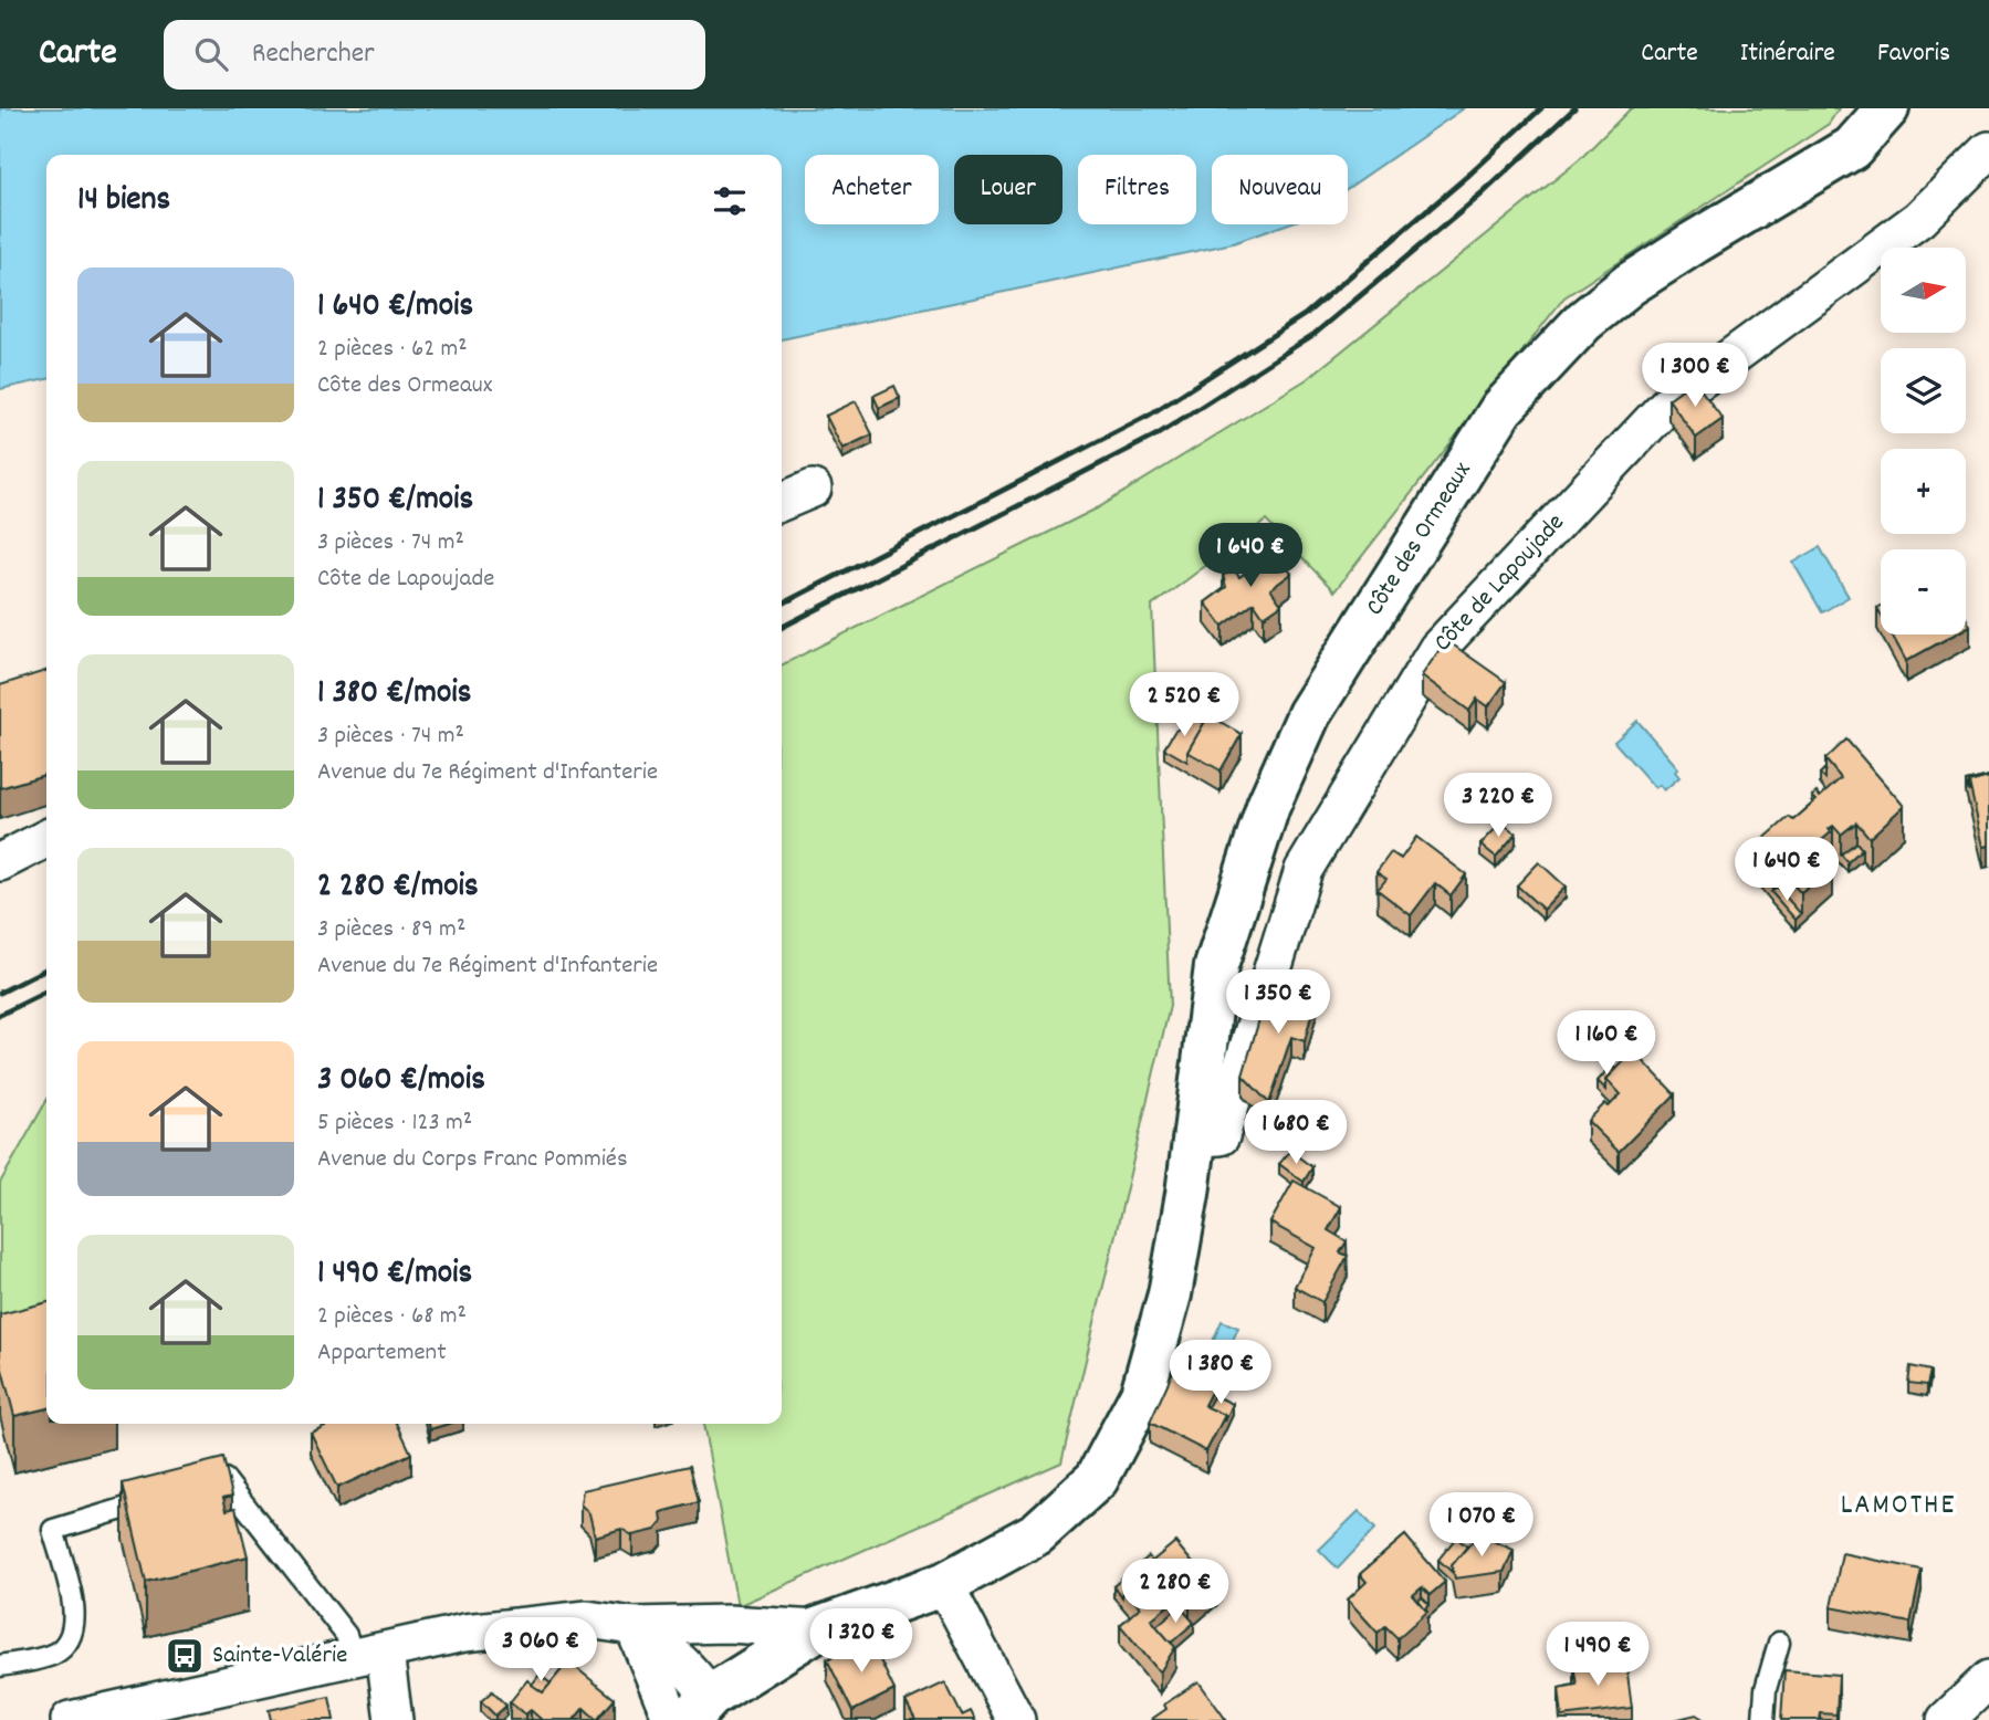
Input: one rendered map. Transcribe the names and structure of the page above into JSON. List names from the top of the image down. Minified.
{"streets":{"main road":["Côte des Ormeaux"],"street":["Côte de Lapoujade"]},"crossings":[["Côte des Ormeaux","Côte de Lapoujade"]],"districts":["LAMOTHE"],"places":{"bus stop":["Sainte-Valérie"]},"north":"right","page":{"header":"Carte","search":"Rechercher","nav":["Carte","Itinéraire","Favoris"],"chip":["Acheter","Louer","Filtres","Nouveau"],"heading":"14 biens","map_buttons":["+","−"],"list":[{"name":"1 640 €/mois","note":"2 pièces · 62 m² · Côte des Ormeaux"},{"name":"1 350 €/mois","note":"3 pièces · 74 m² · Côte de Lapoujade"},{"name":"1 380 €/mois","note":"3 pièces · 74 m² · Avenue du 7e Régiment d'Infanterie"},{"name":"2 280 €/mois","note":"3 pièces · 89 m² · Avenue du 7e Régiment d'Infanterie"},{"name":"3 060 €/mois","note":"5 pièces · 123 m² · Avenue du Corps Franc Pommiés"},{"name":"1 490 €/mois","note":"2 pièces · 68 m² · Appartement"}],"price":["1 300 €","1 640 €","2 520 €","3 220 €","1 640 €","1 350 €","1 160 €","1 680 €","1 380 €","1 070 €","2 280 €","1 320 €","3 060 €","1 490 €"]}}
